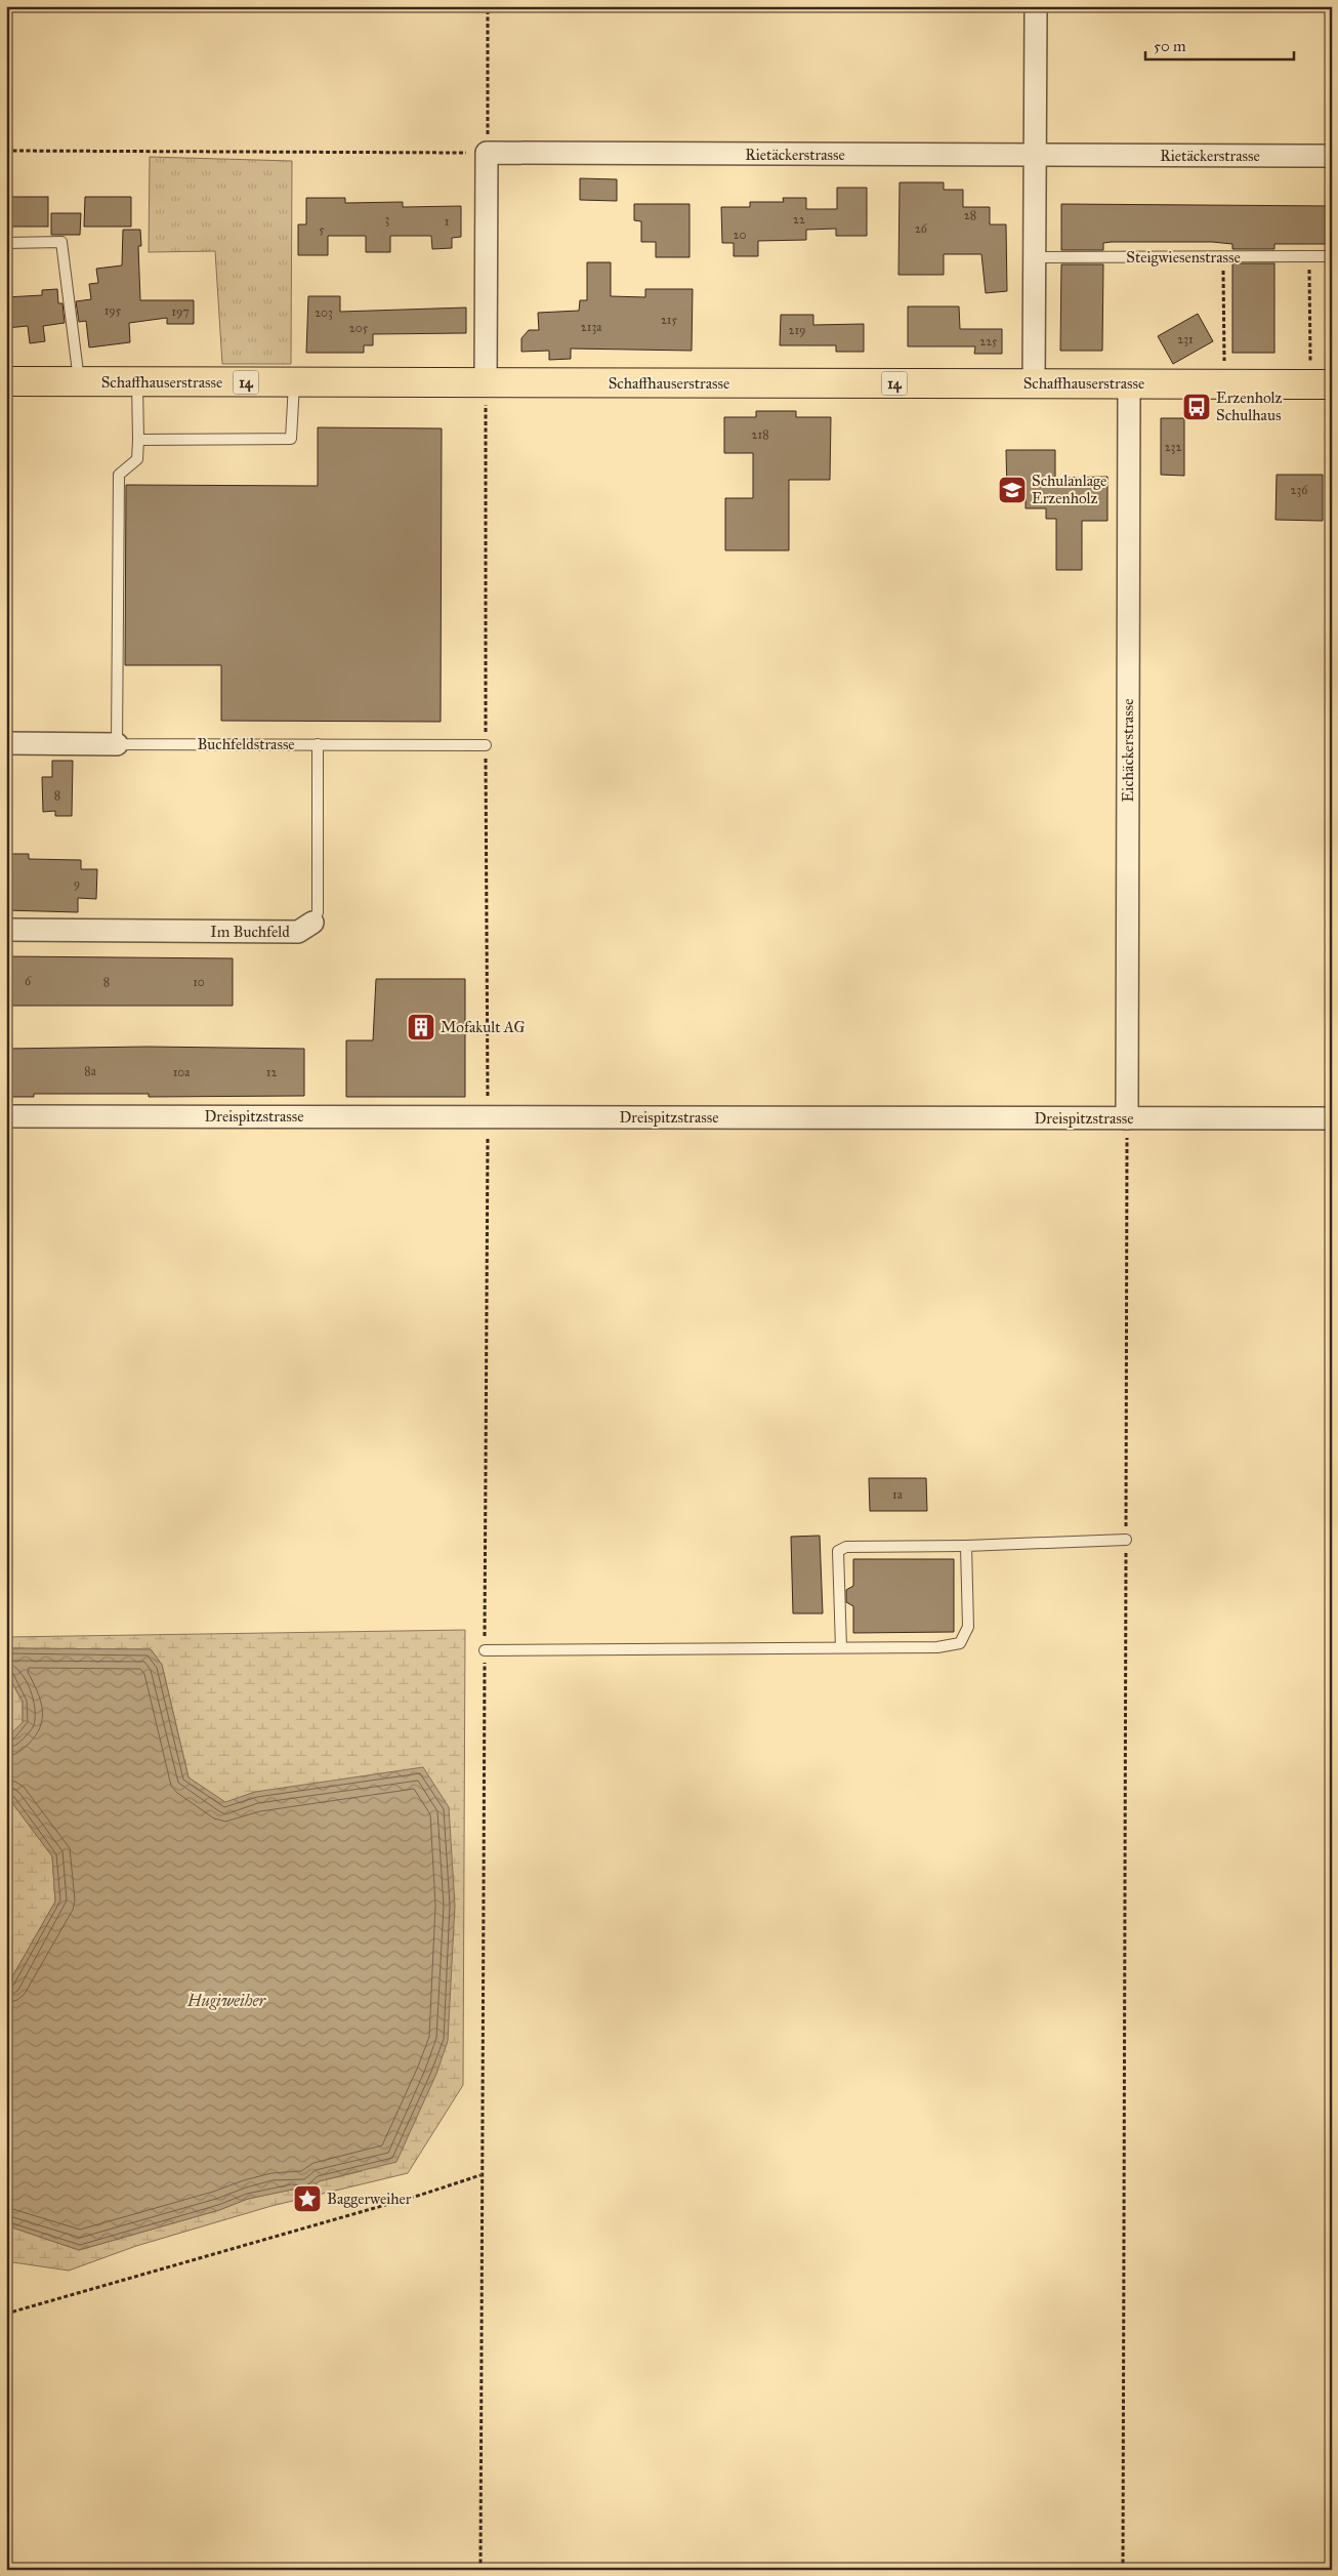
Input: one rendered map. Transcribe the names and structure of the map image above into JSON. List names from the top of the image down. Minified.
{"streets":{"main road":["Schaffhauserstrasse","14"],"street":["Rietäckerstrasse","Buchfeldstrasse","Eichäckerstrasse","Im Buchfeld","Dreispitzstrasse"],"lane":["Steigwiesenstrasse"]},"crossings":[["Schaffhauserstrasse","Eichäckerstrasse"],["Buchfeldstrasse","Im Buchfeld"],["Eichäckerstrasse","Dreispitzstrasse"]],"water":["Hugiweiher"],"places":{"bus stop":["Erzenholz Schulhaus"],"school or university":["Schulanlage Erzenholz"],"building":["Mofakult AG"],"place":["Baggerweiher"]},"house_numbers":["28","3","22","1","26","5","20","195","197","203","215","213a","205","219","231","225","218","232","236","8","9","6","8","10","8a","10a","12","1a"],"scale_bar":"50 m"}
